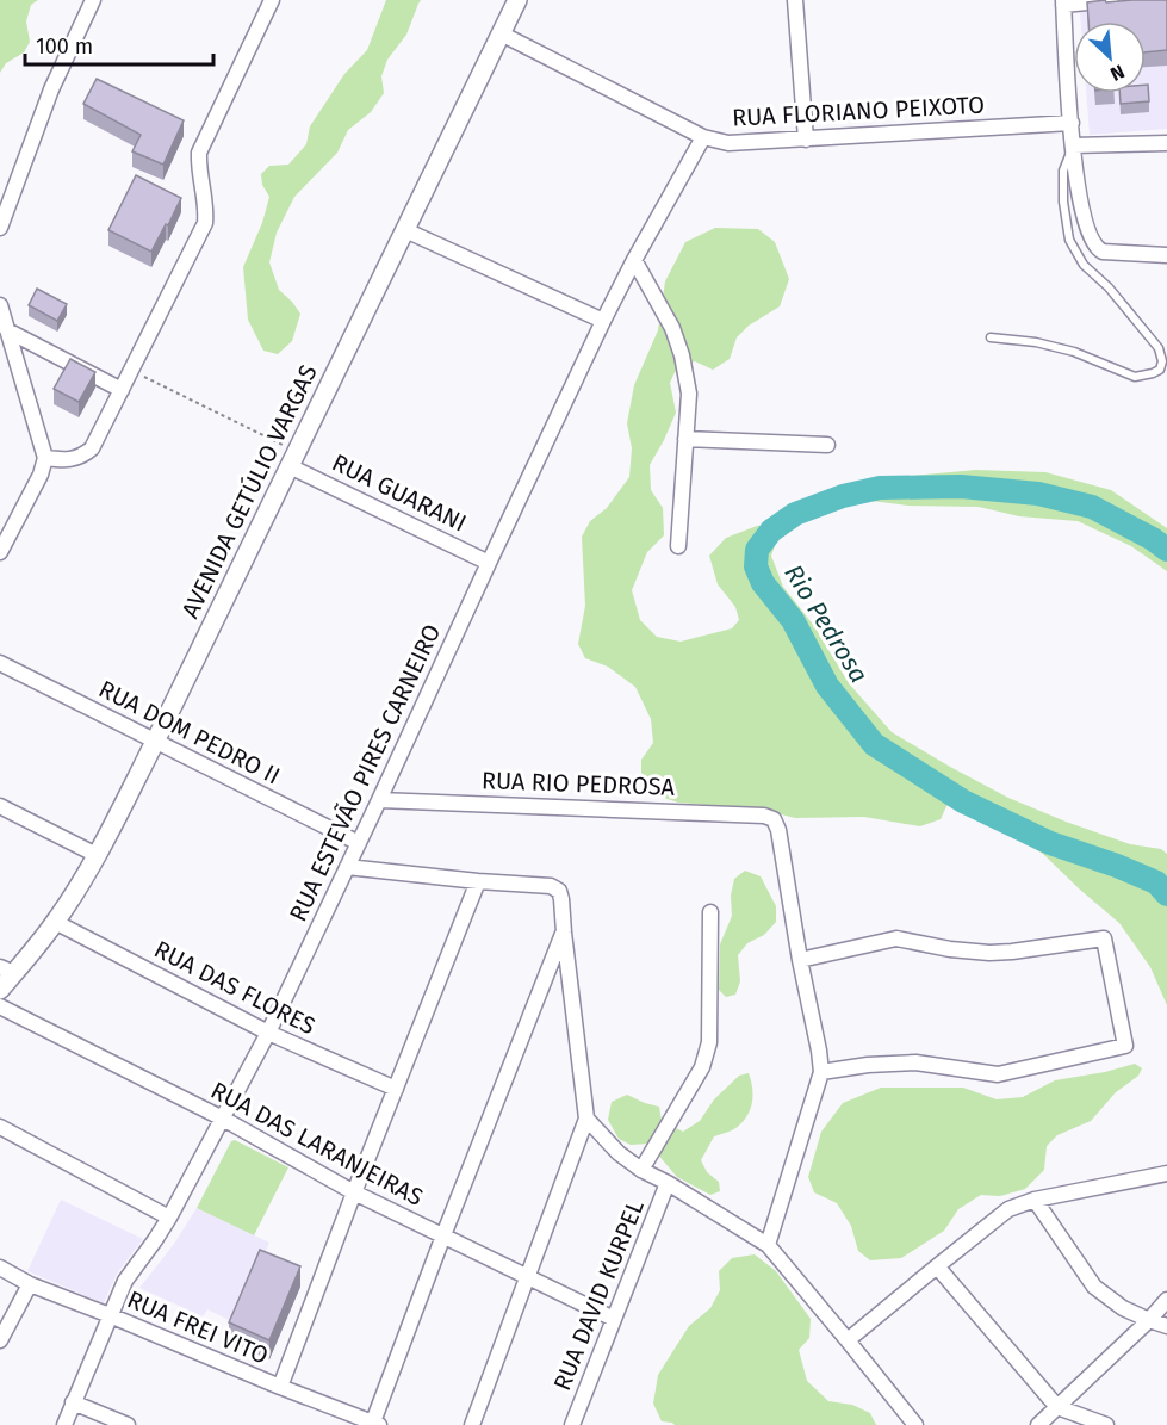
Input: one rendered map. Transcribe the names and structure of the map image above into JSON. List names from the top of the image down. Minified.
{"streets":{"street":["RUA FLORIANO PEIXOTO","AVENIDA GETÚLIO VARGAS","RUA GUARANI","RUA DOM PEDRO II","RUA ESTEVÃO PIRES CARNEIRO","RUA RIO PEDROSA","RUA DAS FLORES","RUA DAS LARANJEIRAS","RUA DAVID KURPEL","RUA FREI VITO"]},"crossings":[["RUA FLORIANO PEIXOTO","AVENIDA GETÚLIO VARGAS"],["RUA FLORIANO PEIXOTO","RUA ESTEVÃO PIRES CARNEIRO"],["AVENIDA GETÚLIO VARGAS","RUA GUARANI"],["AVENIDA GETÚLIO VARGAS","RUA DOM PEDRO II"],["AVENIDA GETÚLIO VARGAS","RUA DAS FLORES"],["RUA GUARANI","RUA ESTEVÃO PIRES CARNEIRO"],["RUA DOM PEDRO II","RUA ESTEVÃO PIRES CARNEIRO"],["RUA ESTEVÃO PIRES CARNEIRO","RUA RIO PEDROSA"],["RUA ESTEVÃO PIRES CARNEIRO","RUA DAS FLORES"],["RUA ESTEVÃO PIRES CARNEIRO","RUA DAS LARANJEIRAS"],["RUA ESTEVÃO PIRES CARNEIRO","RUA FREI VITO"],["RUA DAS LARANJEIRAS","RUA DAVID KURPEL"]],"water":["Rio Pedrosa"],"scale_bar":"100 m","north":"bottom right"}
